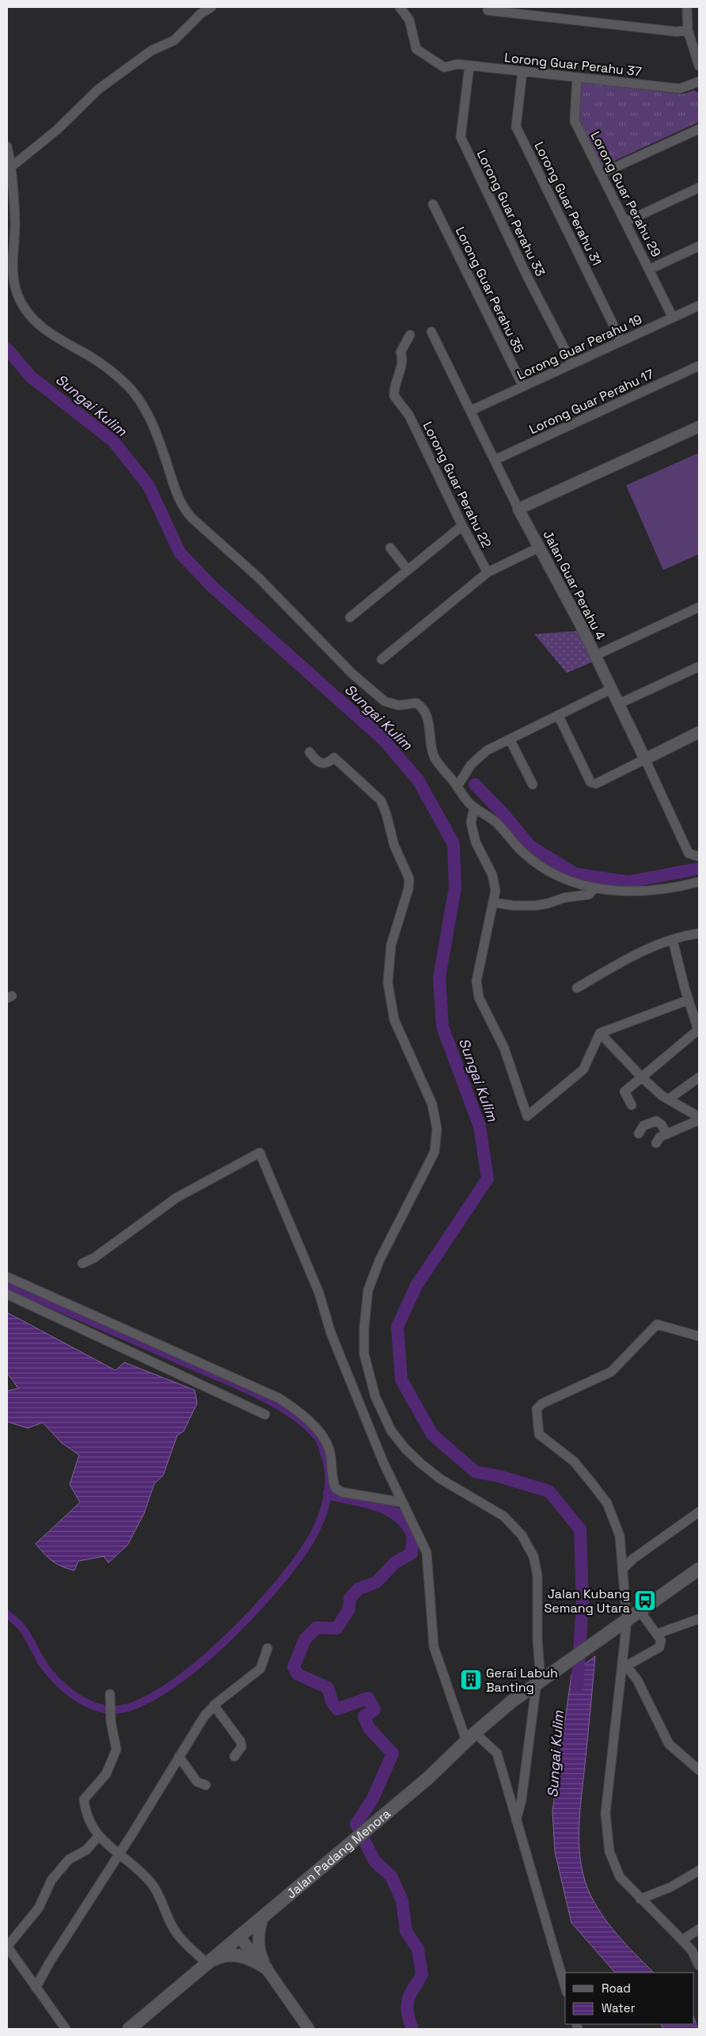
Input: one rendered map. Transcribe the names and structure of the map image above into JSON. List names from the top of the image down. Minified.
{"streets":{"main road":["Jalan Padang Menora"],"street":["Lorong Guar Perahu 37","Lorong Guar Perahu 29","Lorong Guar Perahu 31","Lorong Guar Perahu 33","Lorong Guar Perahu 35","Lorong Guar Perahu 19","Lorong Guar Perahu 17","Lorong Guar Perahu 22","Jalan Guar Perahu 4"]},"crossings":[["Lorong Guar Perahu 37","Lorong Guar Perahu 29"],["Lorong Guar Perahu 37","Lorong Guar Perahu 31"],["Lorong Guar Perahu 37","Lorong Guar Perahu 33"],["Lorong Guar Perahu 29","Lorong Guar Perahu 19"],["Lorong Guar Perahu 31","Lorong Guar Perahu 19"],["Lorong Guar Perahu 33","Lorong Guar Perahu 19"],["Lorong Guar Perahu 35","Lorong Guar Perahu 19"],["Lorong Guar Perahu 19","Jalan Guar Perahu 4"],["Lorong Guar Perahu 17","Jalan Guar Perahu 4"]],"water":["Sungai Kulim"],"places":{"bus stop":["Jalan Kubang Semang Utara"],"building":["Gerai Labuh Banting"]},"legend":["Road","Water"]}
